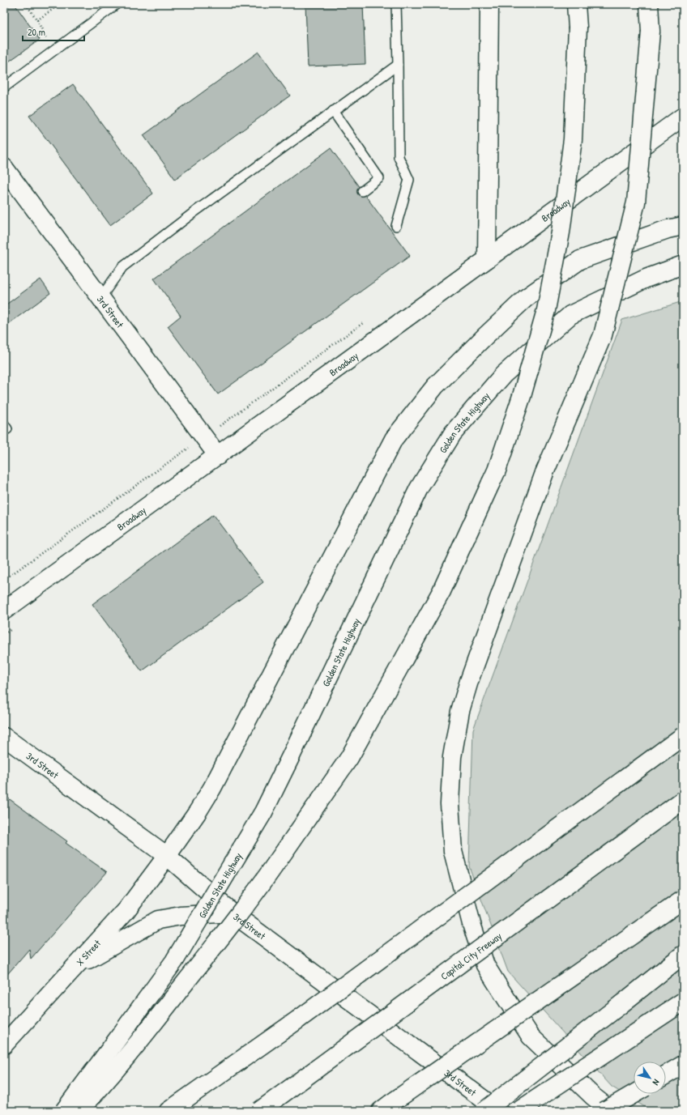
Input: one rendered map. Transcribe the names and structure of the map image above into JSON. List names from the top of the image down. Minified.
{"streets":{"main road":["Broadway","3rd Street","Golden State Highway","X Street","Capital City Freeway"]},"crossings":[["Broadway","3rd Street"],["3rd Street","X Street"]],"scale_bar":"20 m","north":"bottom right"}
